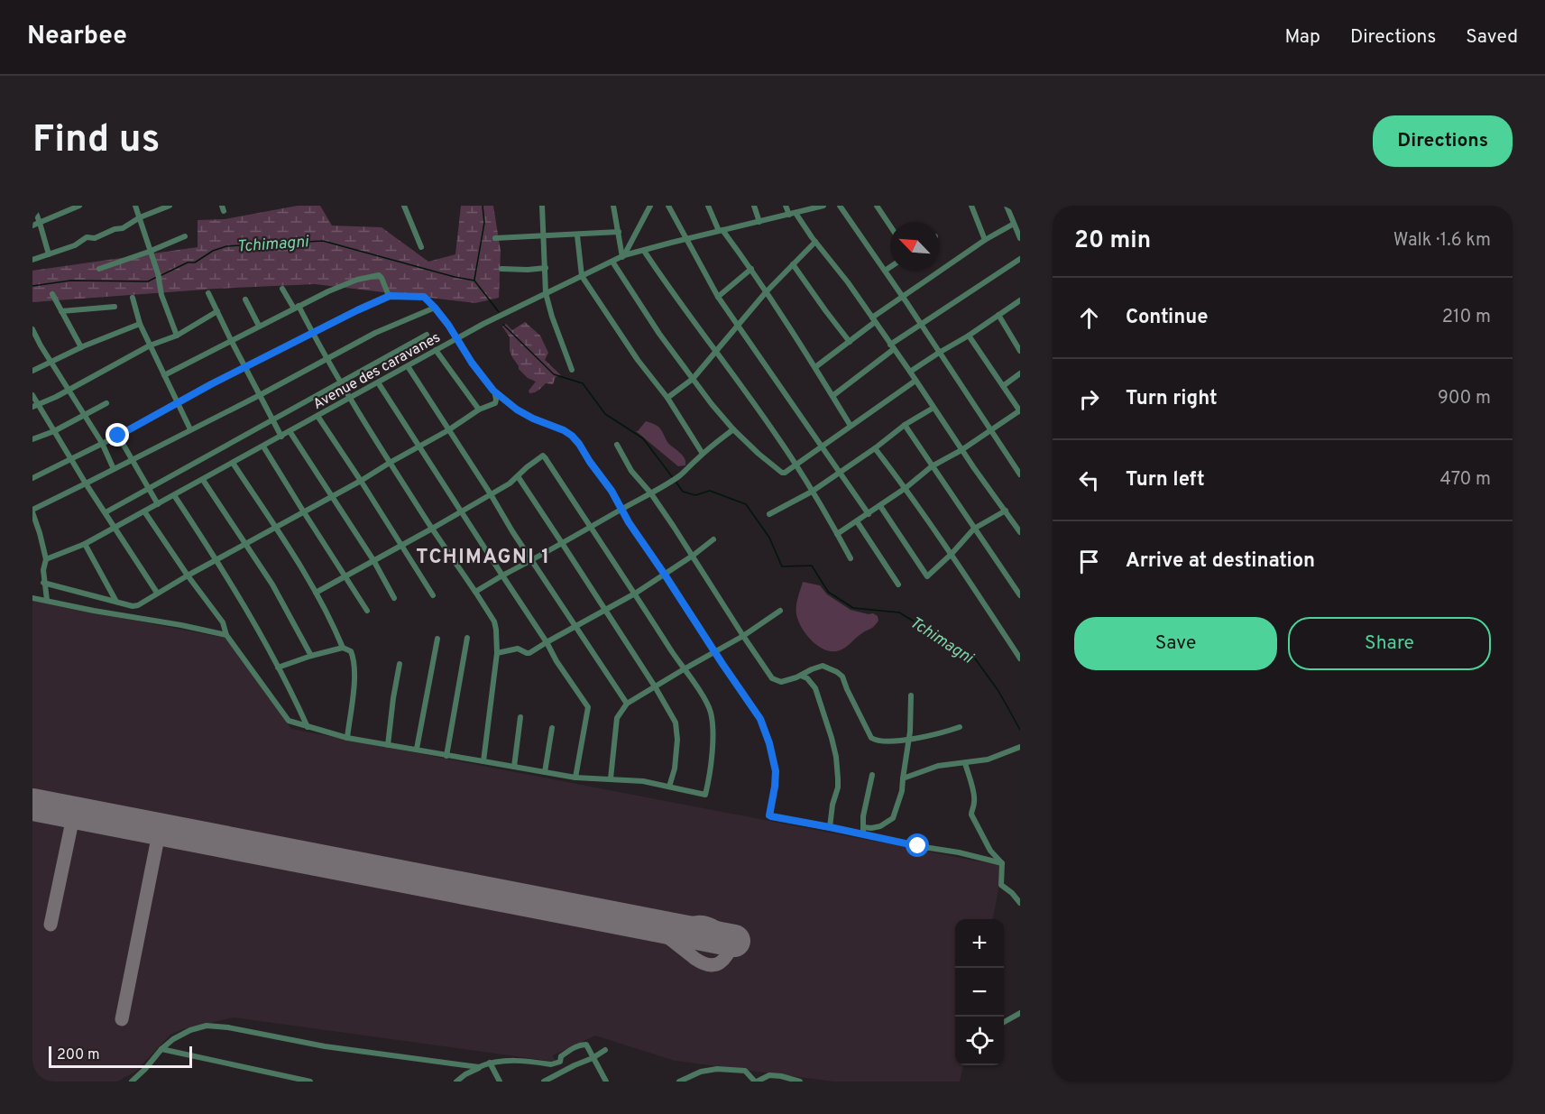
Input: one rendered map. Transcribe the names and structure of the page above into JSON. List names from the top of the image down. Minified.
{"streets":{"street":["Avenue des caravanes"]},"districts":["TCHIMAGNI 1"],"water":["Tchimagni"],"scale_bar":"200 m","north":"top left","page":{"header":"Nearbee","nav":["Map","Directions","Saved"],"buttons":["Directions",["Save","Share"]],"title":"Find us","heading":["20 min","Walk · 1.6 km"],"list":[["Continue","210 m"],["Turn right","900 m"],["Turn left","470 m"],"Arrive at destination"],"map_buttons":["+","−"],"scale":"200 m"}}
